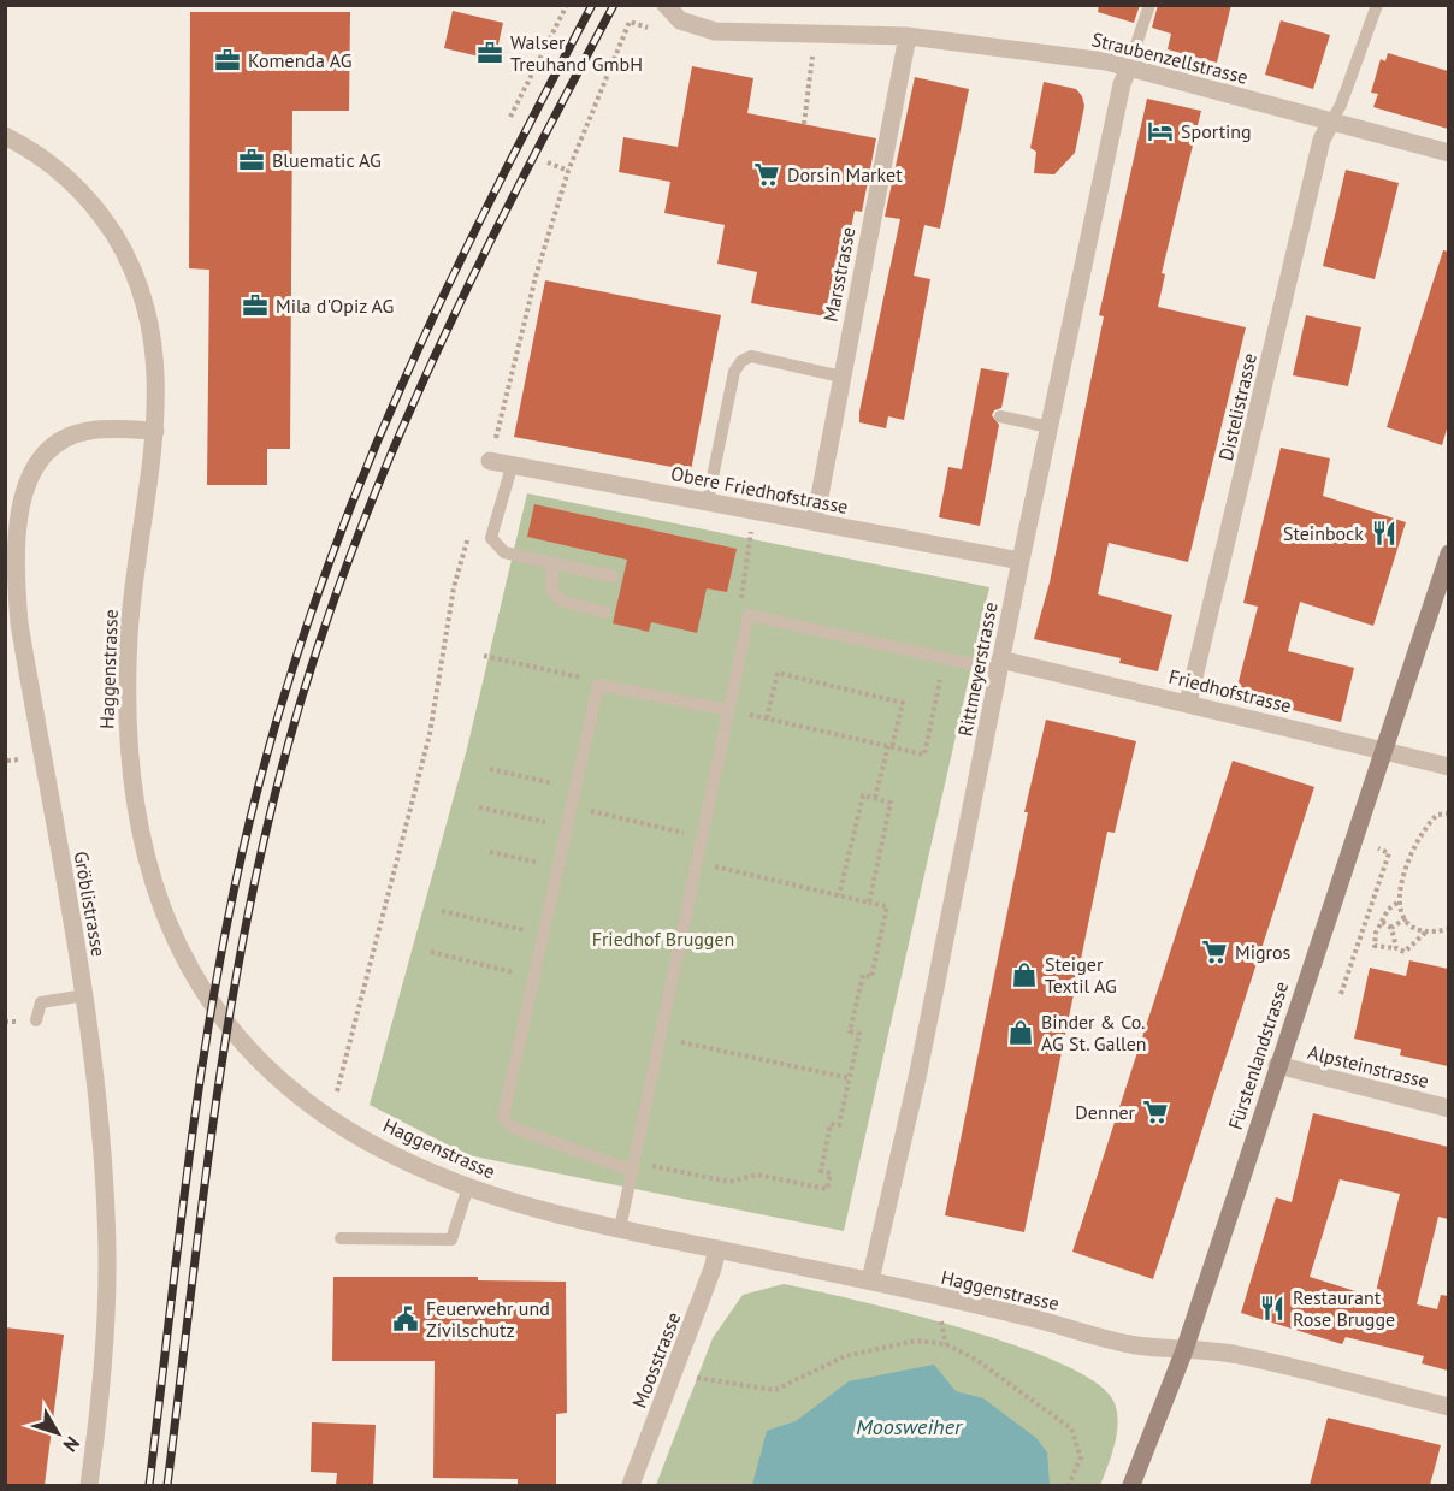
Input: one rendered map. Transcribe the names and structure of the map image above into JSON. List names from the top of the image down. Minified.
{"streets":{"main road":["Fürstenlandstrasse"],"street":["Straubenzellstrasse","Marsstrasse","Distelistrasse","Obere Friedhofstrasse","Haggenstrasse","Rittmeyerstrasse","Friedhofstrasse","Gröblistrasse","Alpsteinstrasse","Moosstrasse"]},"crossings":[["Straubenzellstrasse","Marsstrasse"],["Straubenzellstrasse","Distelistrasse"],["Straubenzellstrasse","Rittmeyerstrasse"],["Marsstrasse","Obere Friedhofstrasse"],["Distelistrasse","Friedhofstrasse"],["Obere Friedhofstrasse","Rittmeyerstrasse"],["Haggenstrasse","Rittmeyerstrasse"],["Haggenstrasse","Gröblistrasse"],["Haggenstrasse","Fürstenlandstrasse"],["Haggenstrasse","Moosstrasse"],["Rittmeyerstrasse","Friedhofstrasse"],["Friedhofstrasse","Fürstenlandstrasse"],["Fürstenlandstrasse","Alpsteinstrasse"]],"water":["Moosweiher"],"parks":["Friedhof Bruggen"],"places":{"office":["Walser Treuhand GmbH","Komenda AG","Bluematic AG","Mila d'Opiz AG"],"hotel":["Sporting"],"supermarket":["Dorsin Market","Migros","Denner"],"restaurant":["Steinbock","Restaurant Rose Brugge"],"shop":["Steiger Textil AG","Binder & Co. AG St. Gallen"],"public building":["Feuerwehr und Zivilschutz"]},"north":"bottom right"}
